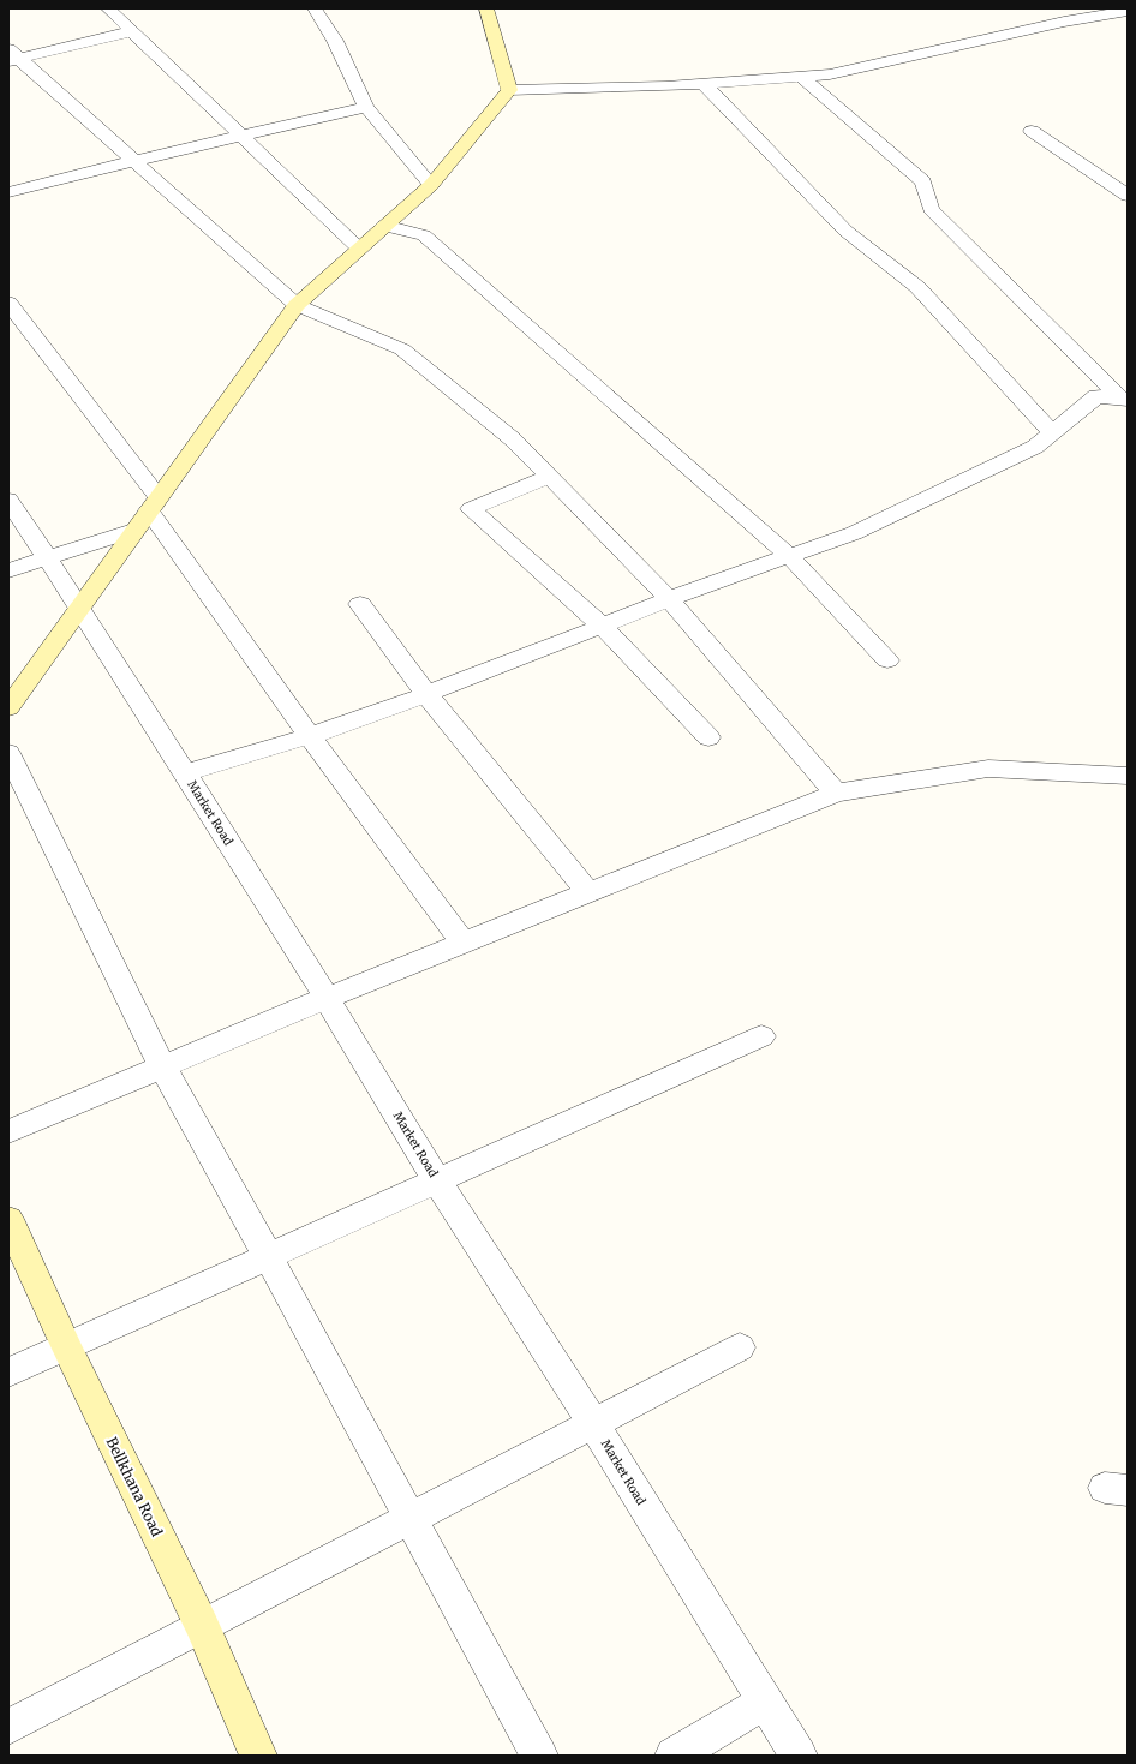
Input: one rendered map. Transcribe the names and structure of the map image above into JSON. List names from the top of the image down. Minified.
{"streets":{"street":["Market Road","Bellkhana Road"]}}
